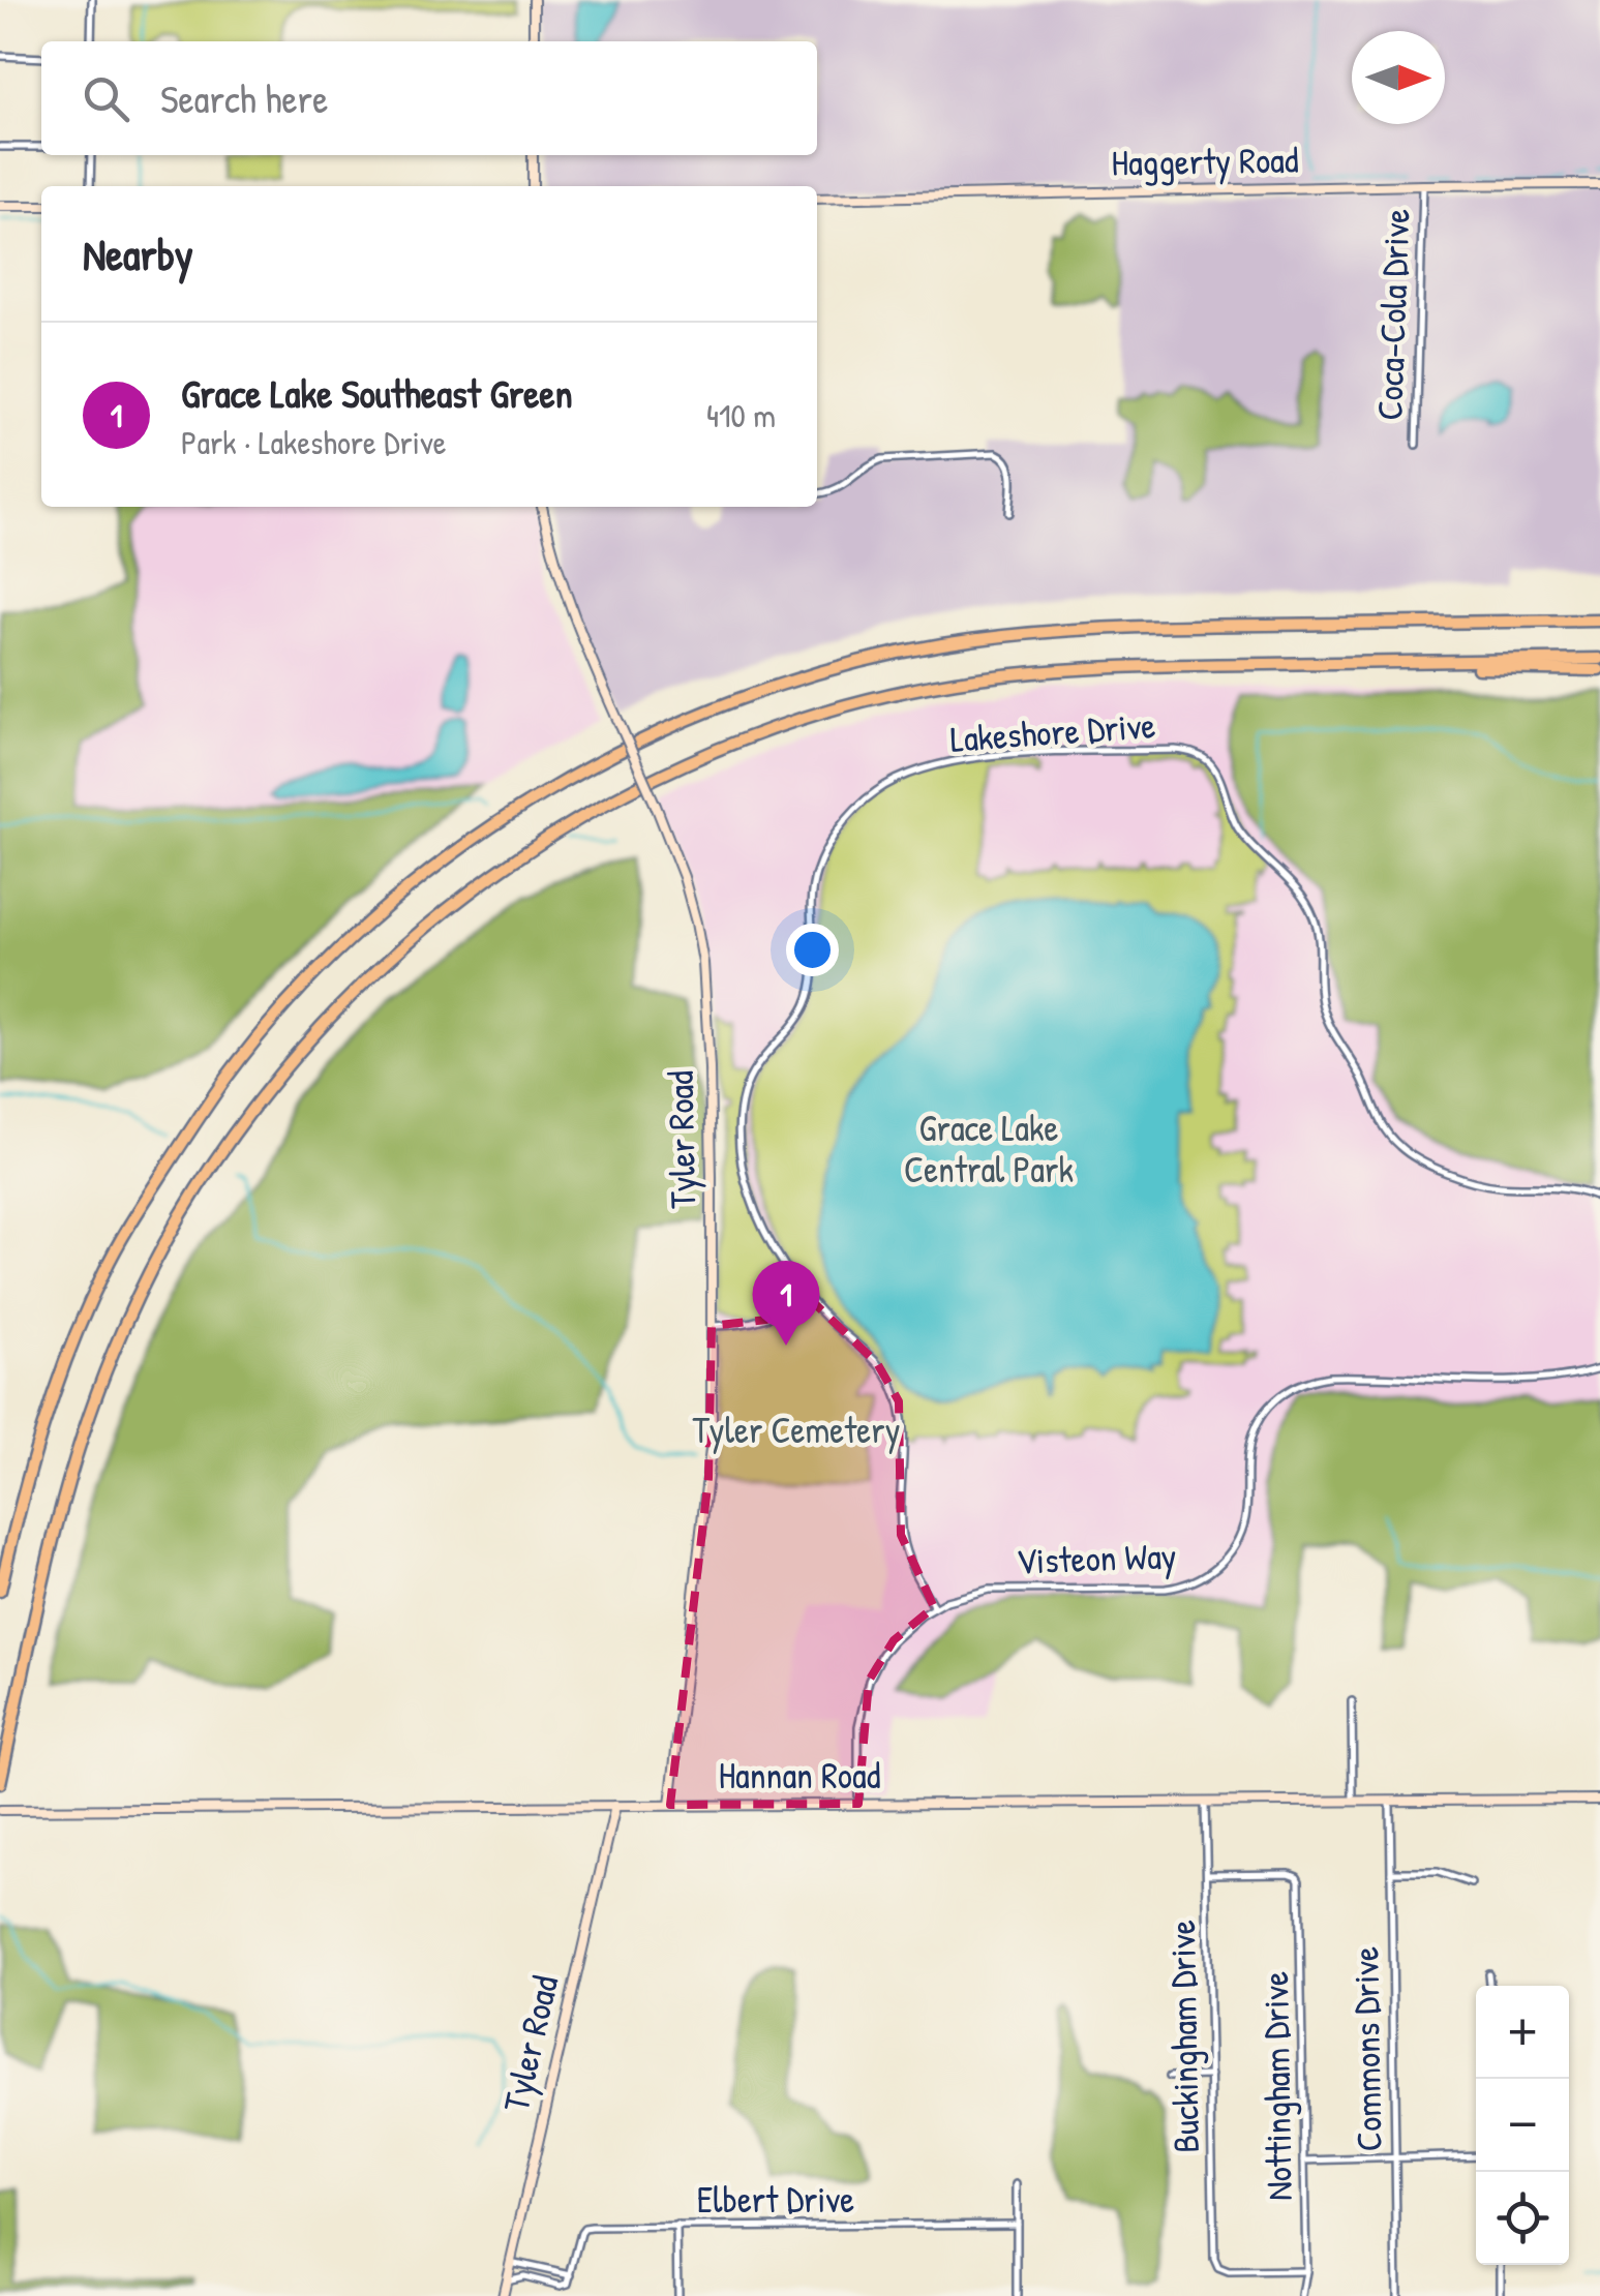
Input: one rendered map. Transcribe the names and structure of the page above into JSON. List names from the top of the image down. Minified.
{"streets":{"street":["Haggerty Road","Coca-Cola Drive","Lakeshore Drive","Tyler Road","Visteon Way","Hannan Road","Buckingham Drive","Commons Drive","Nottingham Drive","Elbert Drive"]},"crossings":[["Haggerty Road","Coca-Cola Drive"],["Lakeshore Drive","Visteon Way"],["Tyler Road","Hannan Road"],["Visteon Way","Hannan Road"],["Hannan Road","Buckingham Drive"],["Hannan Road","Commons Drive"],["Buckingham Drive","Nottingham Drive"]],"parks":["Grace Lake Central Park","Tyler Cemetery"],"north":"right","page":{"search":"Search here","heading":"Nearby","list":[{"mark":"1","name":"Grace Lake Southeast Green","note":"Park · Lakeshore Drive","value":"410 m"}],"pins":"1","map_buttons":["+","−"]}}
